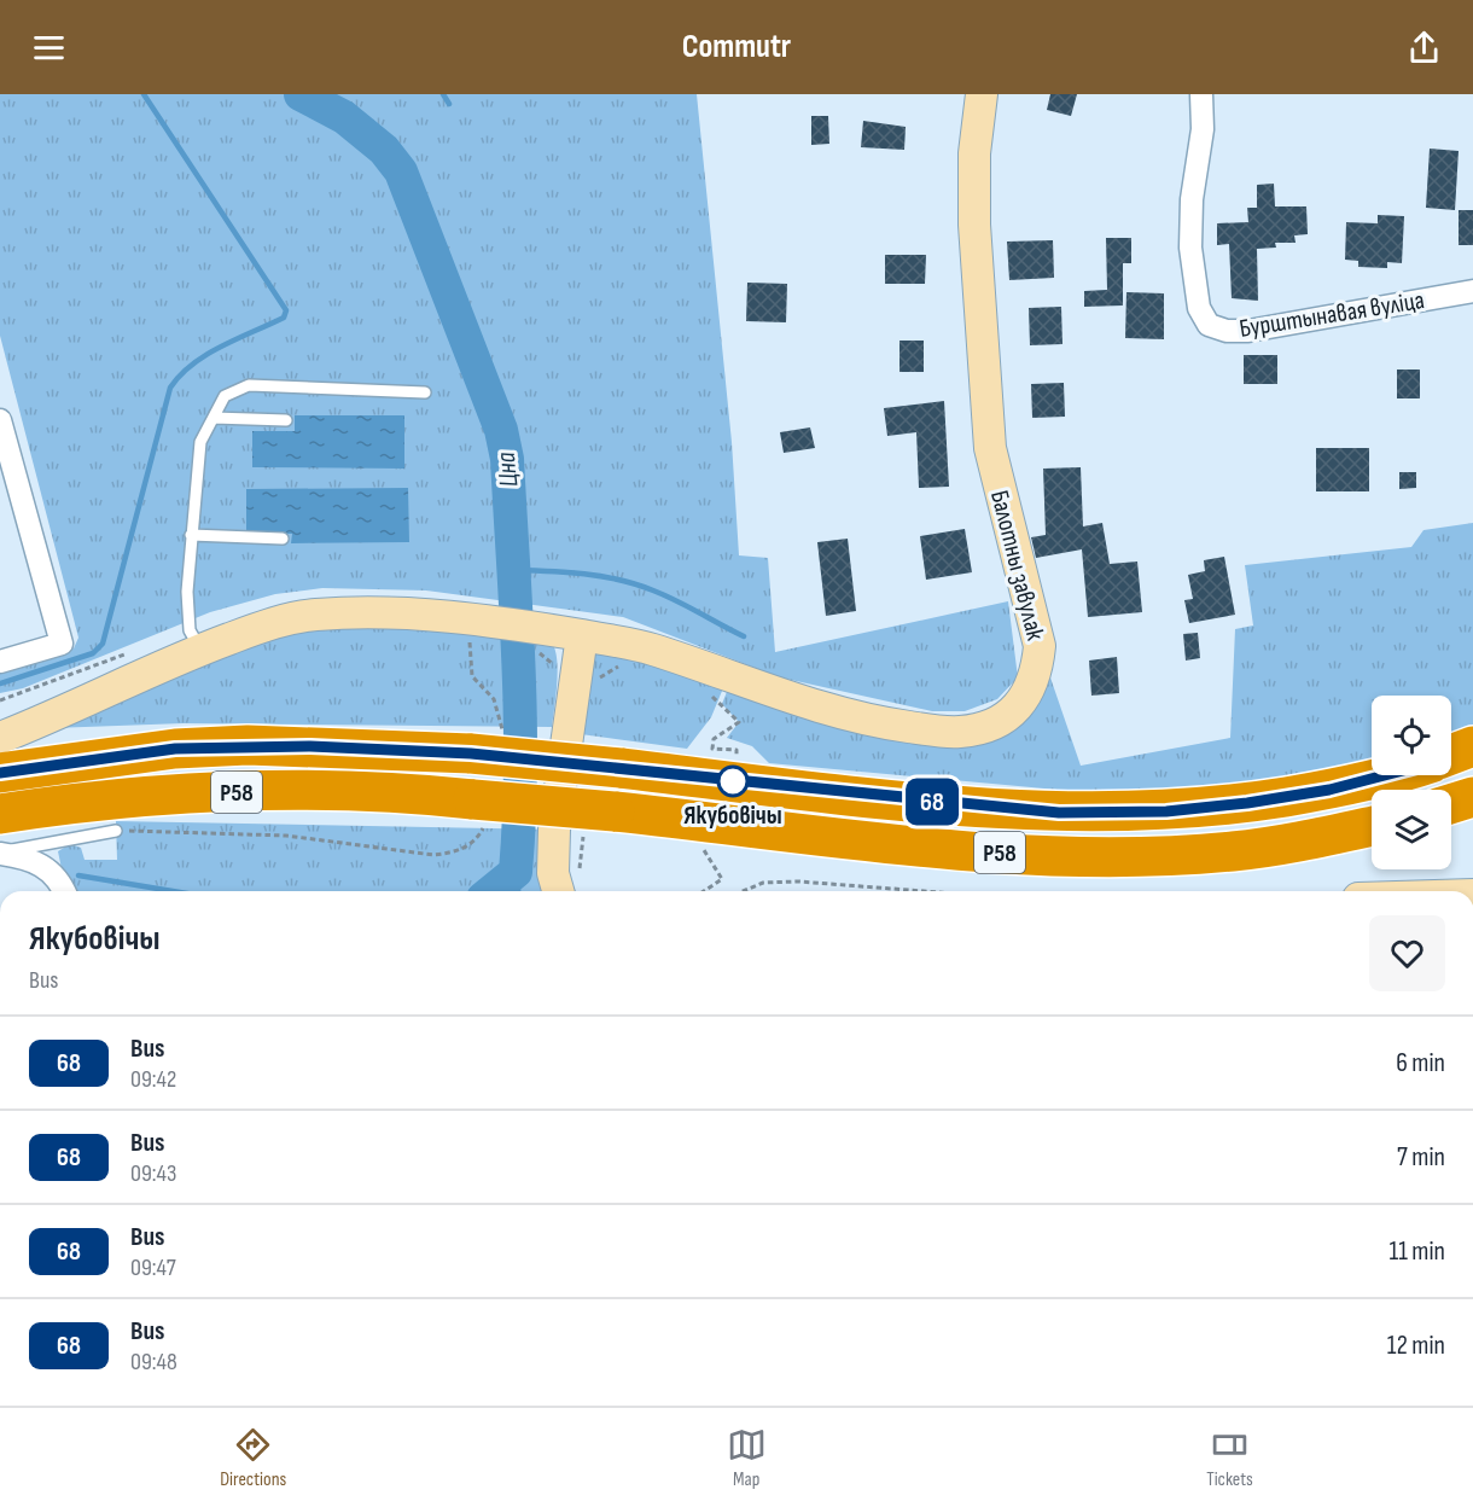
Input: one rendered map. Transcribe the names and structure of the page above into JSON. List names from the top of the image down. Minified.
{"streets":{"highway":["Р58"],"main road":["Балотны завулак"],"street":["Бурштынавая вуліца"]},"water":["Цна"],"places":["Якубовічы"],"lines":["bus line 68"],"page":{"header":"Commutr","on_map":"68","heading":["Якубовічы","Bus"],"list":[{"mark":"68","name":"Bus","note":"09:42","value":"6 min"},{"mark":"68","name":"Bus","note":"09:43","value":"7 min"},{"mark":"68","name":"Bus","note":"09:47","value":"11 min"},{"mark":"68","name":"Bus","note":"09:48","value":"12 min"}],"tabs":["Directions","Map","Tickets"]}}
